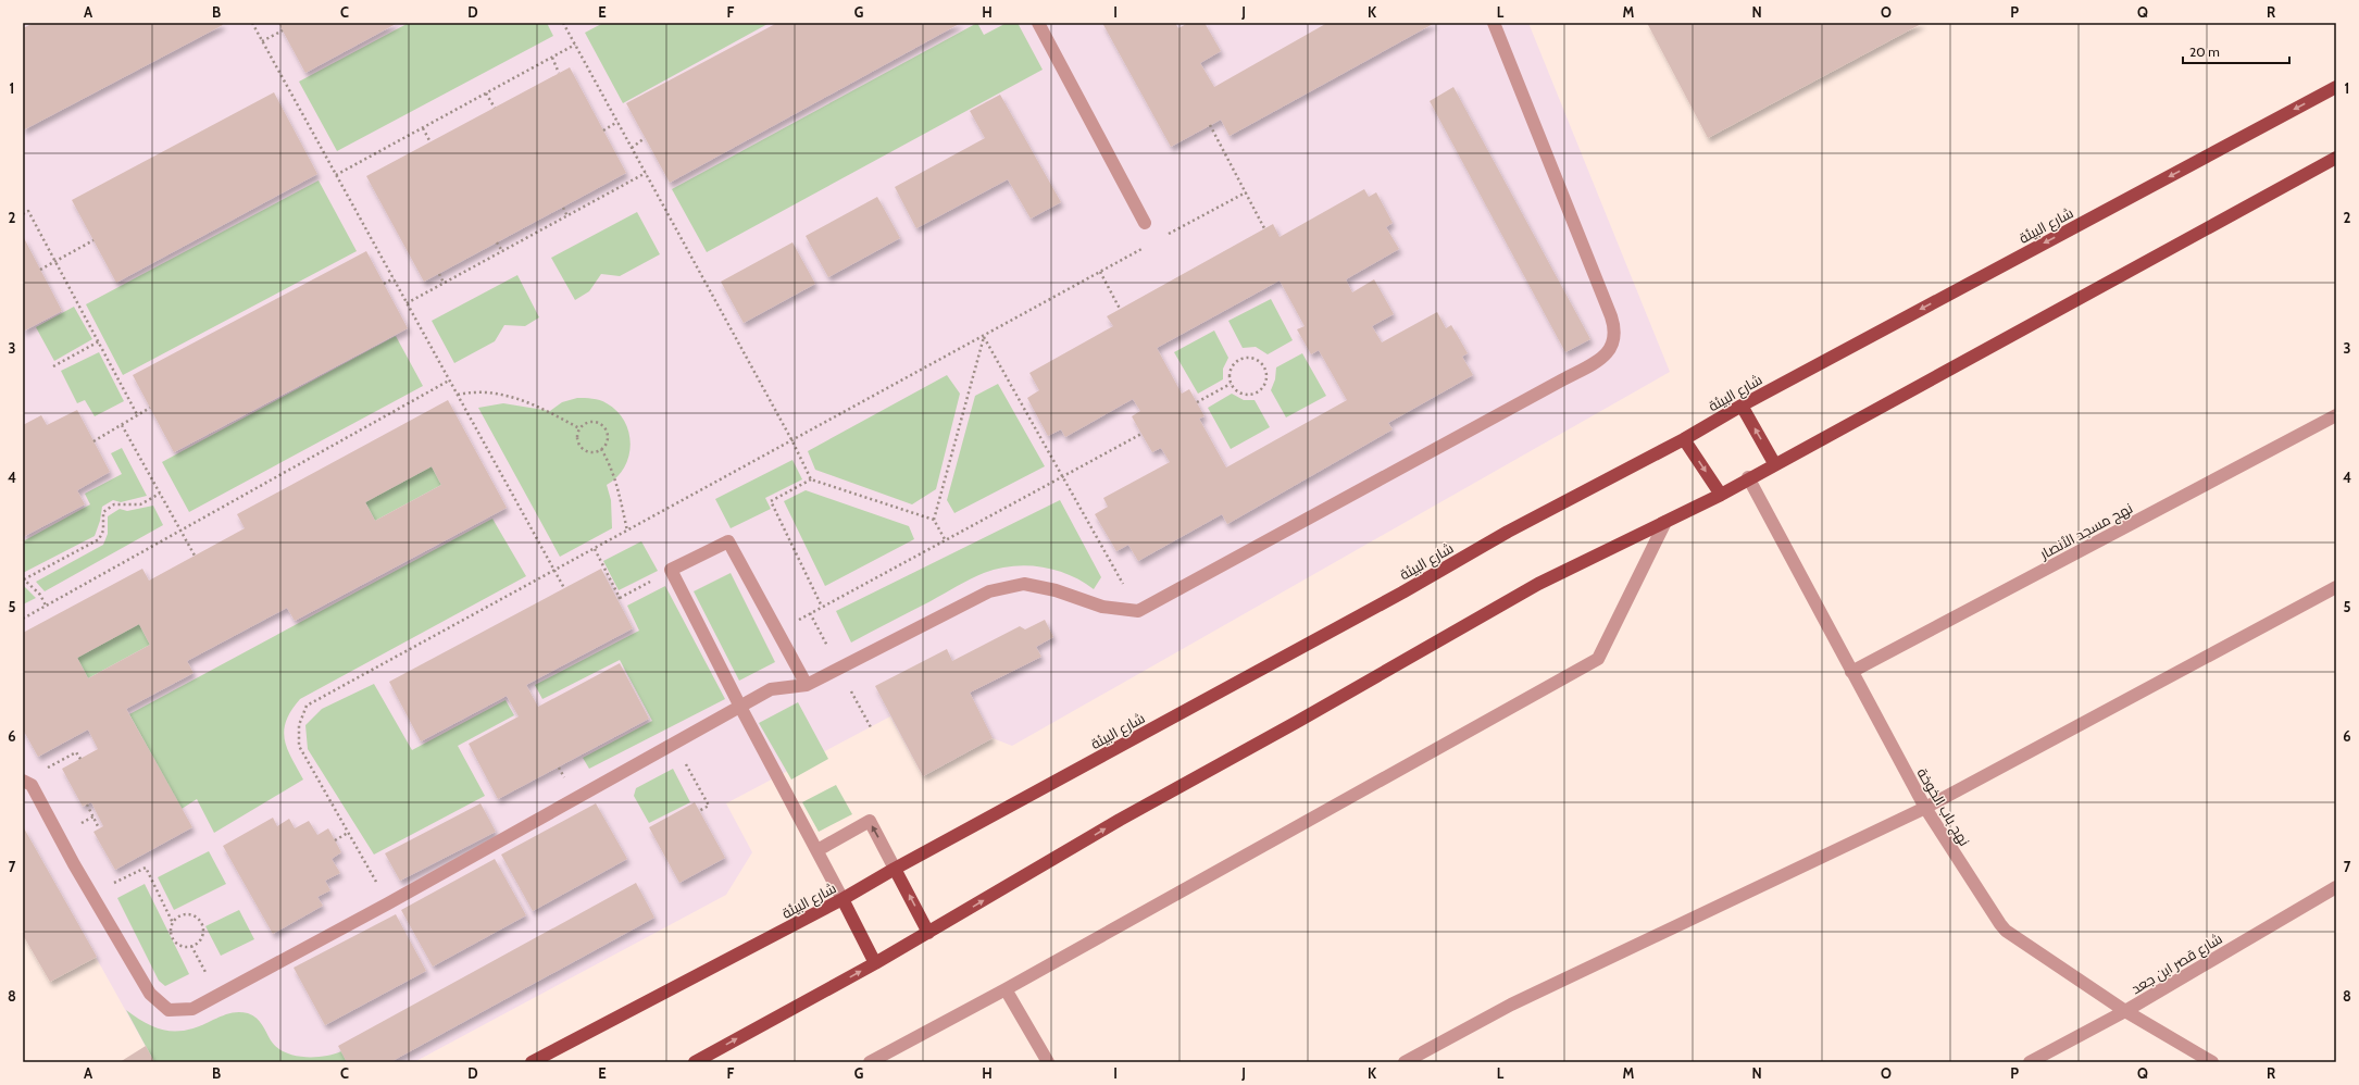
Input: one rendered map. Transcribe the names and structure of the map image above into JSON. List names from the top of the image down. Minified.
{"streets":{"main road":["شارع البيئة"],"street":["نهج مسجد الأنصار","نهج باب الخوخة","شارع قصر ابن جعد"]},"crossings":[["نهج مسجد الأنصار","نهج باب الخوخة"],["نهج باب الخوخة","شارع قصر ابن جعد"]],"scale_bar":"20 m","grid":{"columns":["A","B","C","D","E","F","G","H","I","J","K","L","M","N","O","P","Q","R"],"rows":["1","2","3","4","5","6","7","8"]}}
